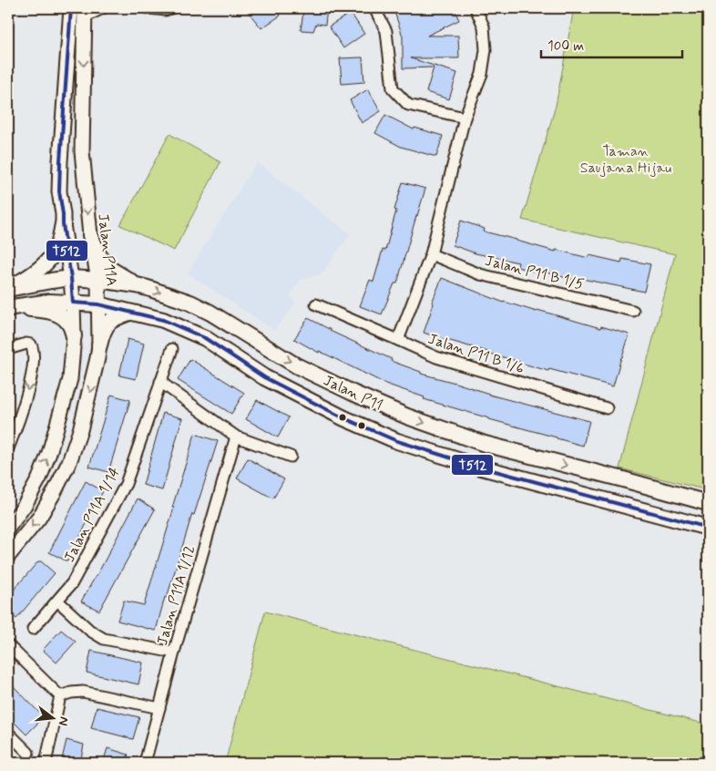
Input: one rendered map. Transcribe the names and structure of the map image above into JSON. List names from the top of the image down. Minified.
{"streets":{"main road":["Jalan P11"],"street":["Jalan P11A","Jalan P11 B 1/5","Jalan P11 B 1/6","Jalan P11A 1/14","Jalan P11A 1/12"]},"crossings":[["Jalan P11A","Jalan P11"]],"parks":["Taman Saujana Hijau"],"lines":["transit line T512"],"scale_bar":"100 m","north":"right"}
